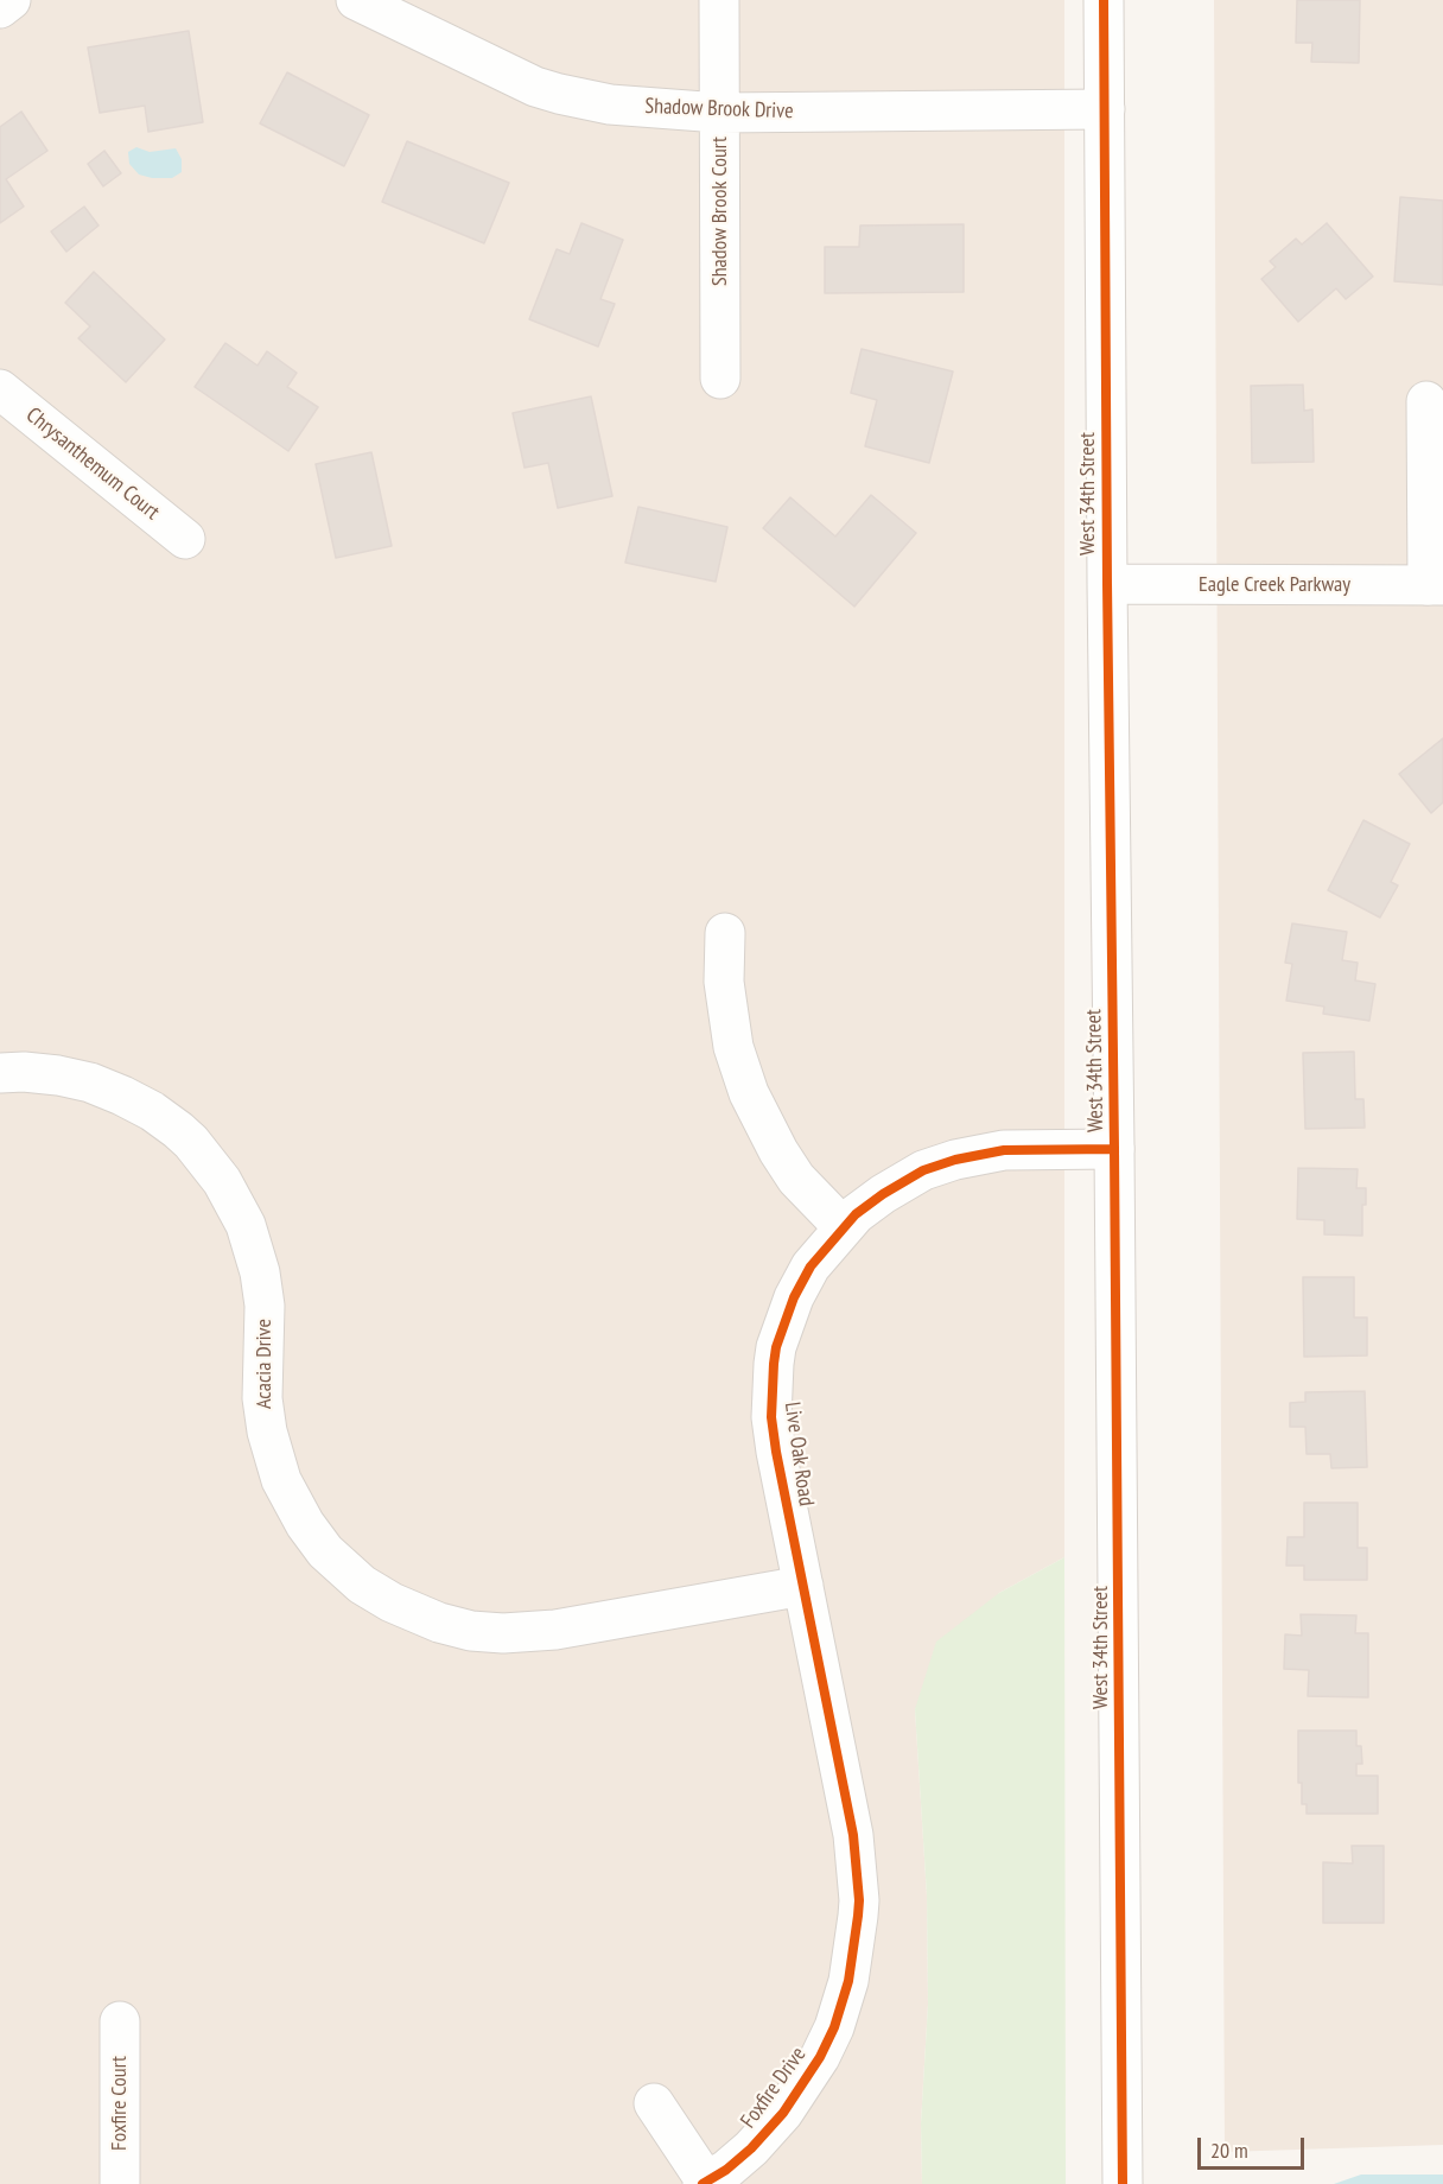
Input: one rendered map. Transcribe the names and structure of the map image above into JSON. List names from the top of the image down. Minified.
{"streets":{"street":["Shadow Brook Drive","Shadow Brook Court","Chrysanthemum Court","West 34th Street","Eagle Creek Parkway","Acacia Drive","Live Oak Road","Foxfire Drive","Foxfire Court"]},"crossings":[["Shadow Brook Drive","Shadow Brook Court"],["Shadow Brook Drive","West 34th Street"],["West 34th Street","Eagle Creek Parkway"],["West 34th Street","Live Oak Road"],["Acacia Drive","Live Oak Road"],["Live Oak Road","Foxfire Drive"]],"scale_bar":"20 m"}
